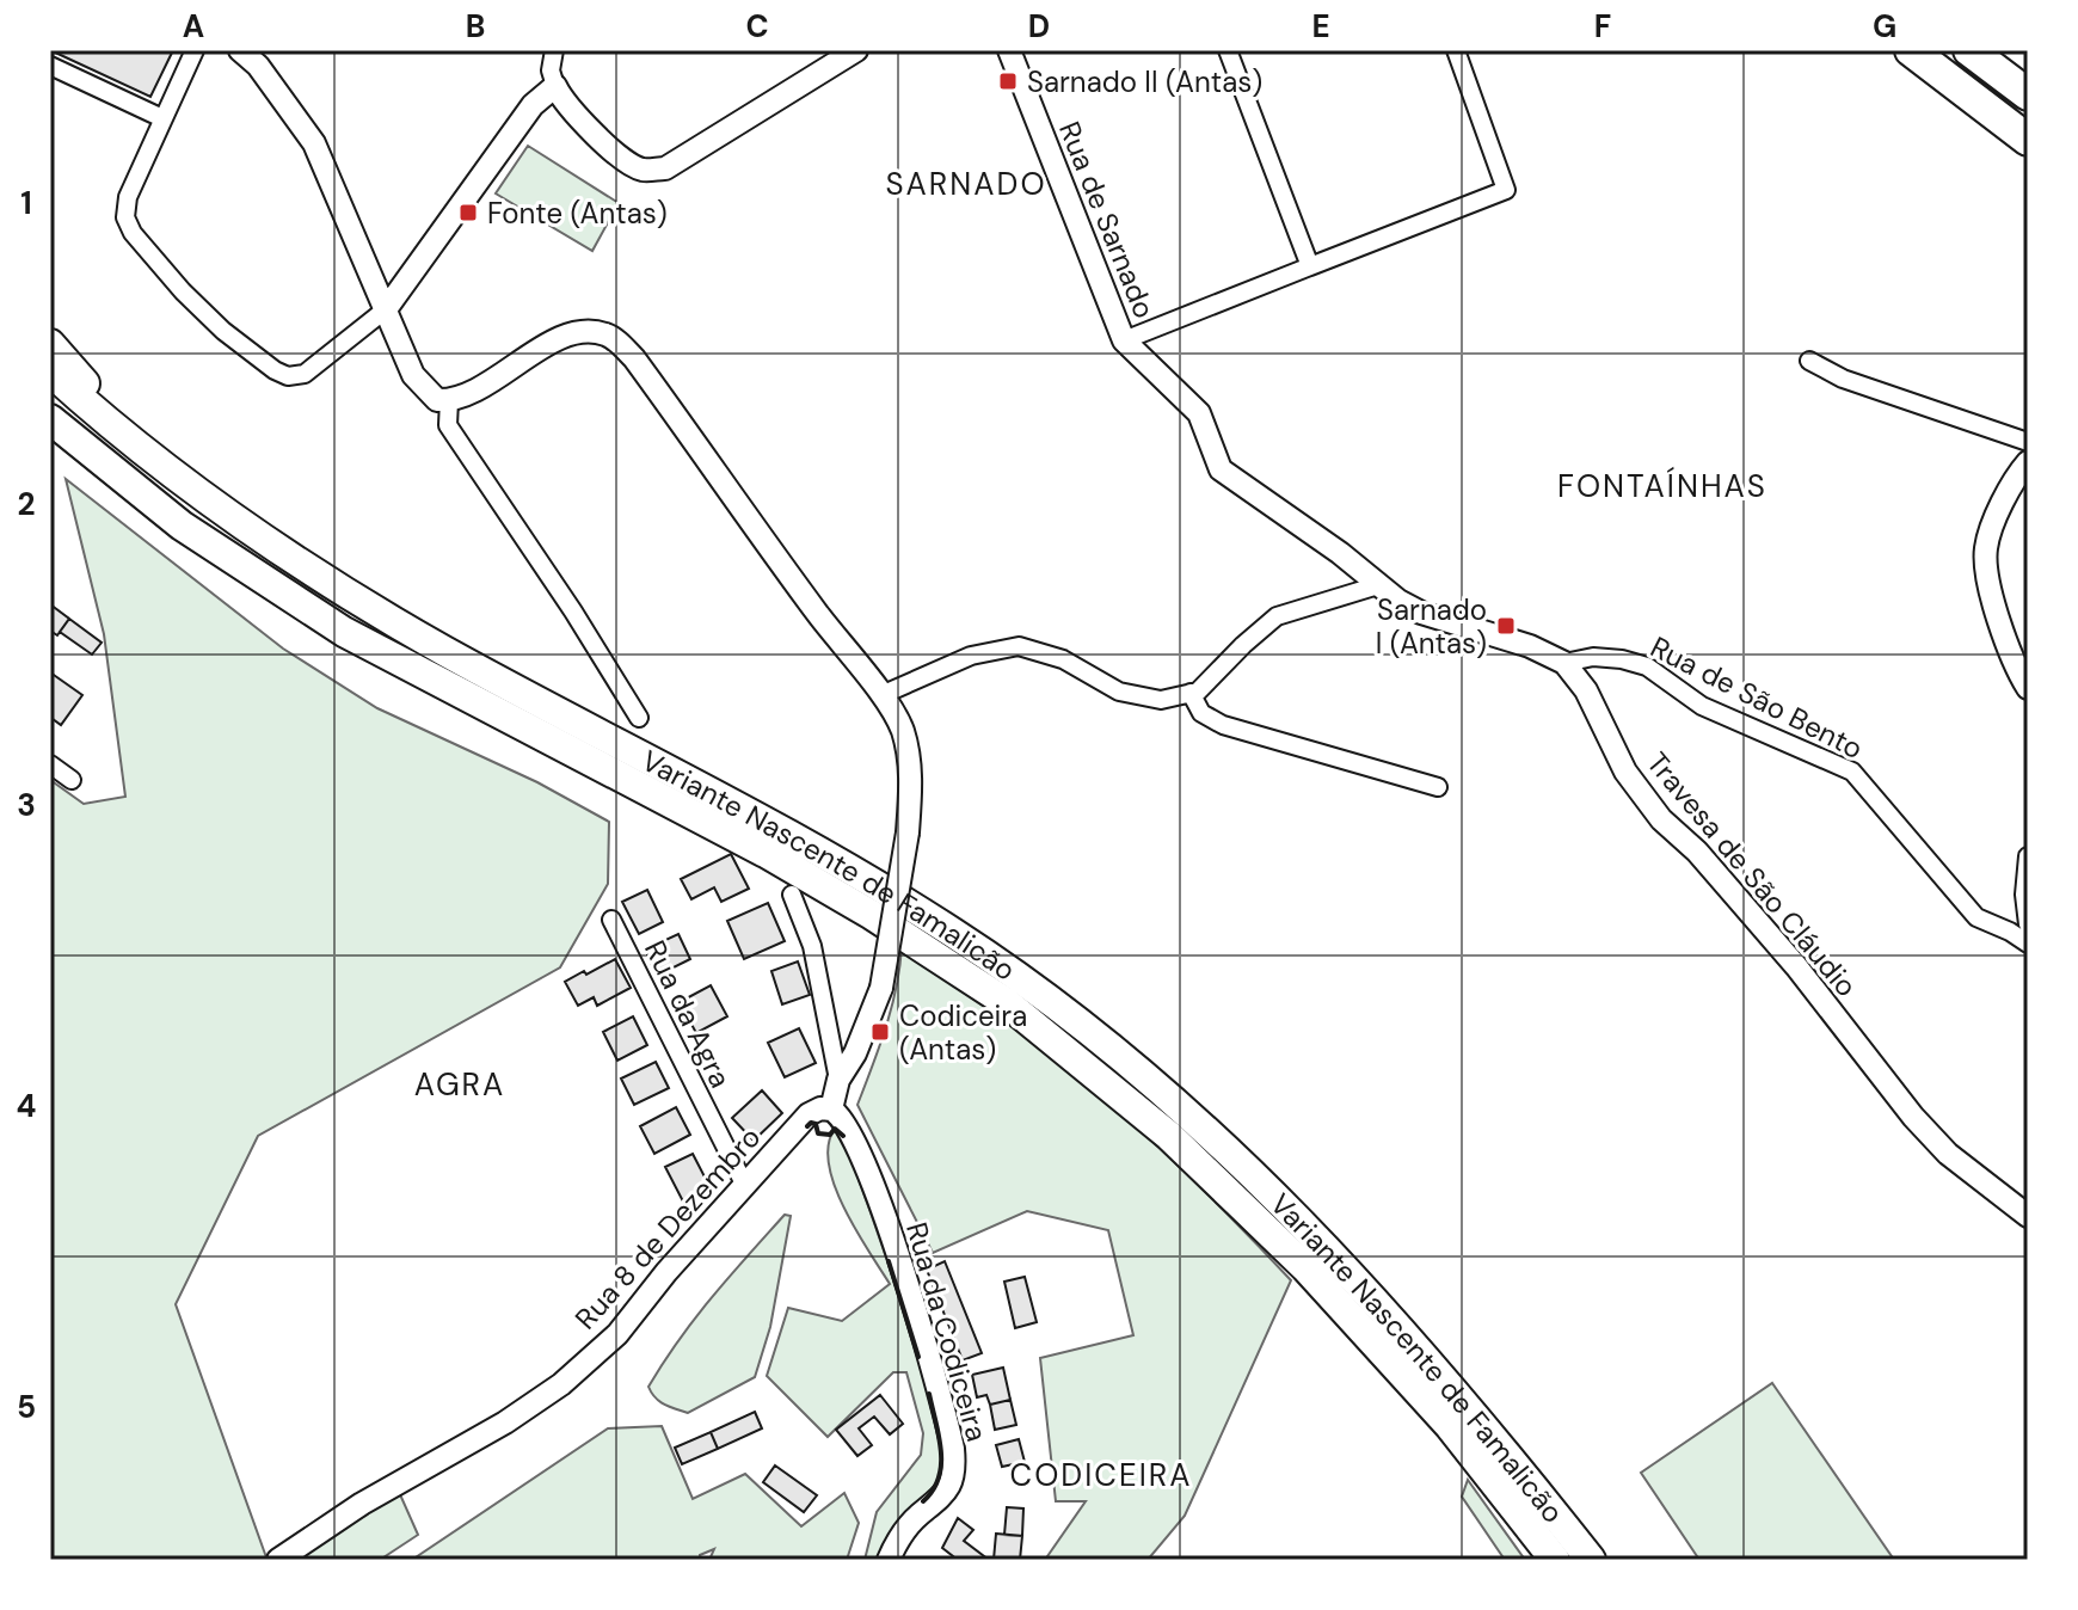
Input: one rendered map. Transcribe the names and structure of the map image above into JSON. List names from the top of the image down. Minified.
{"streets":{"highway":["Variante Nascente de Famalicão"],"street":["Rua de Sarnado","Rua de São Bento","Travesa de São Cláudio","Rua da Agra","Rua 8 de Dezembro","Rua da Codiceira"]},"crossings":[["Rua de São Bento","Travesa de São Cláudio"],["Rua da Agra","Rua 8 de Dezembro"],["Rua 8 de Dezembro","Rua da Codiceira"]],"districts":["SARNADO","FONTAÍNHAS","AGRA","CODICEIRA"],"places":{"transit":["Sarnado II (Antas)","Fonte (Antas)","Sarnado I (Antas)","Codiceira (Antas)"]},"grid":{"columns":["A","B","C","D","E","F","G"],"rows":["1","2","3","4","5"]}}
